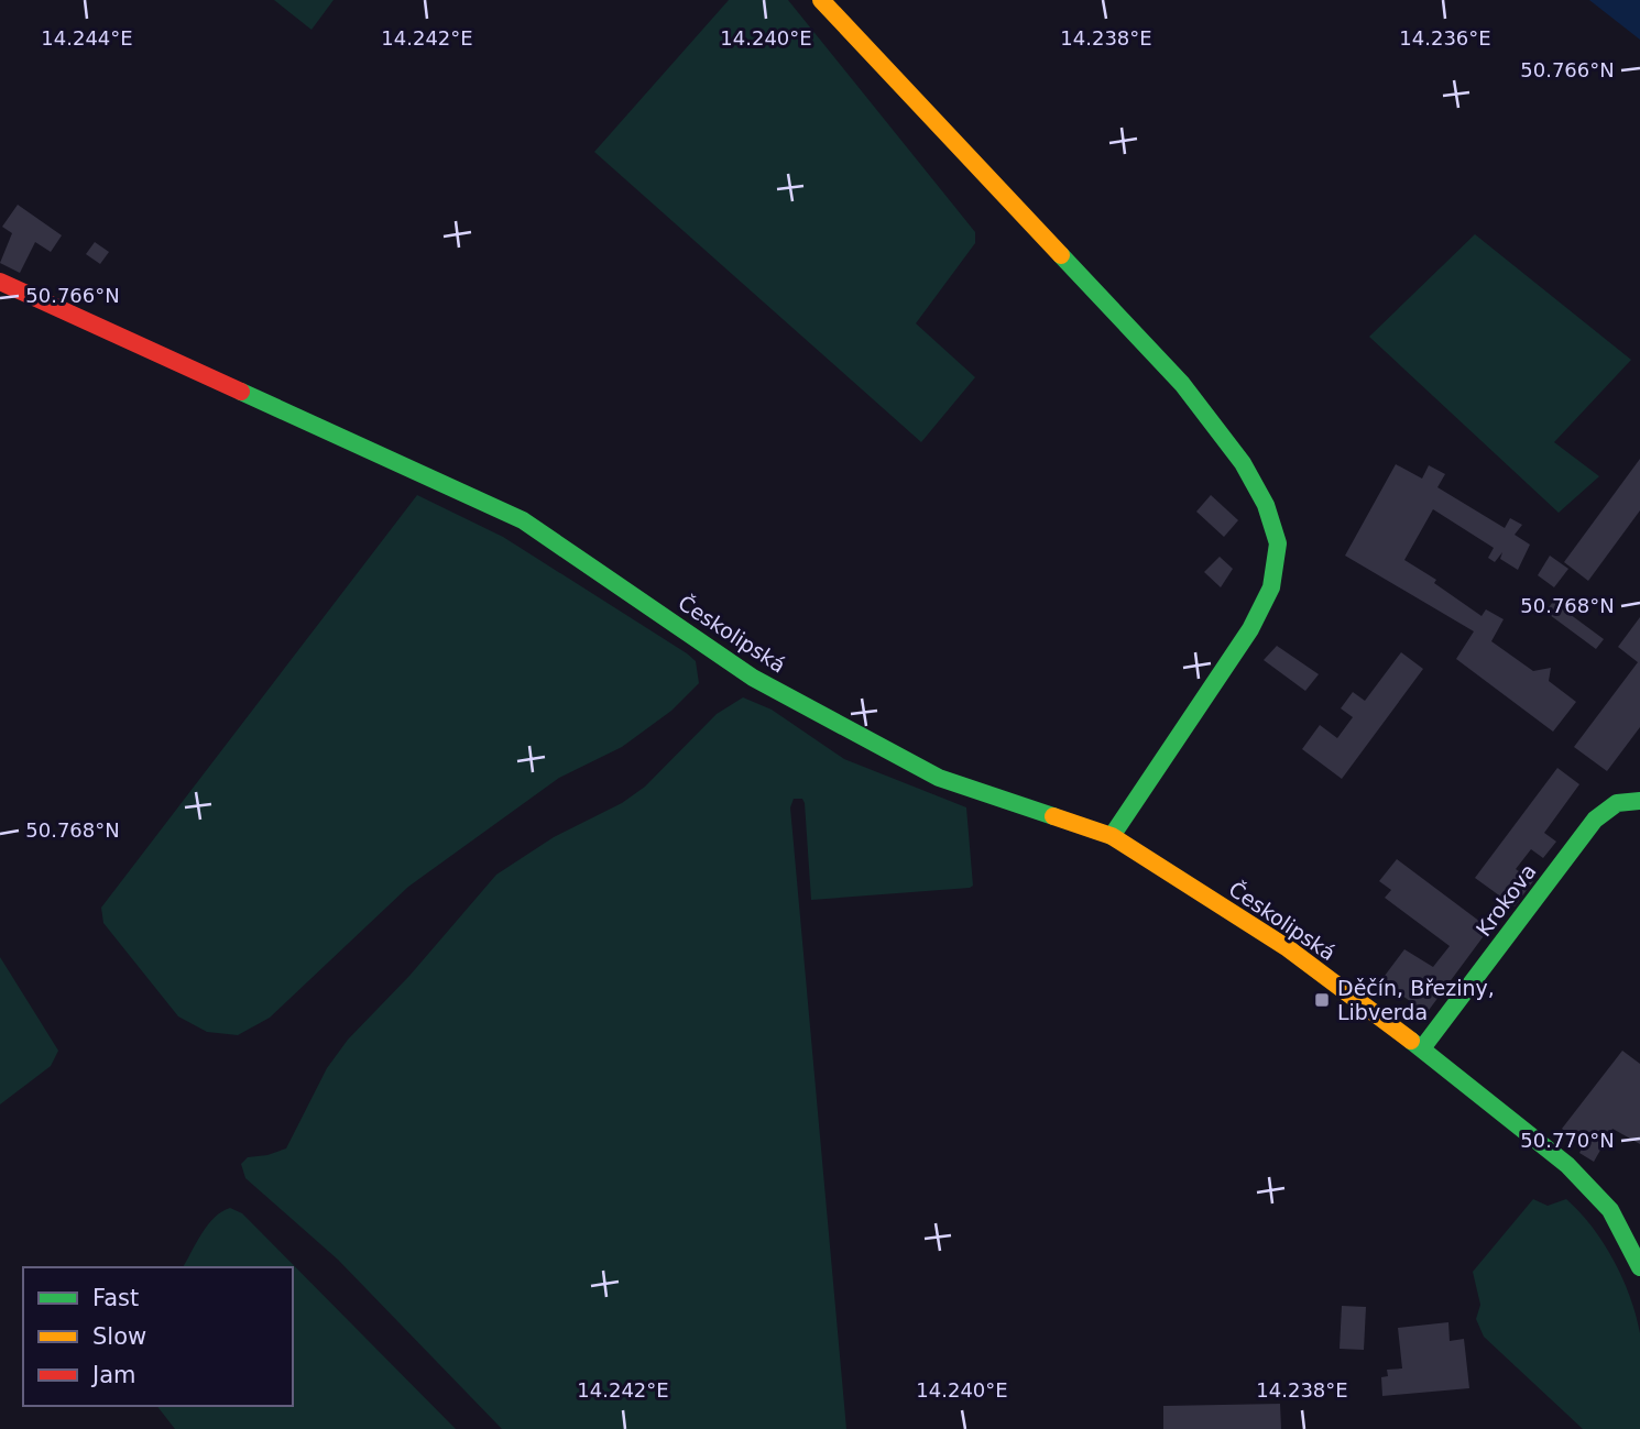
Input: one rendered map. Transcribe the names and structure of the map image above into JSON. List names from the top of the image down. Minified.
{"streets":{"main road":["Českolipská","Krokova"]},"crossings":[["Českolipská","Krokova"]],"places":{"transit":["Děčín, Březiny, Libverda"]},"legend":["Fast","Slow","Jam"],"coordinates":["14.244°E","14.242°E","14.240°E","14.238°E","14.236°E","50.766°N","50.768°N","50.770°N"]}
